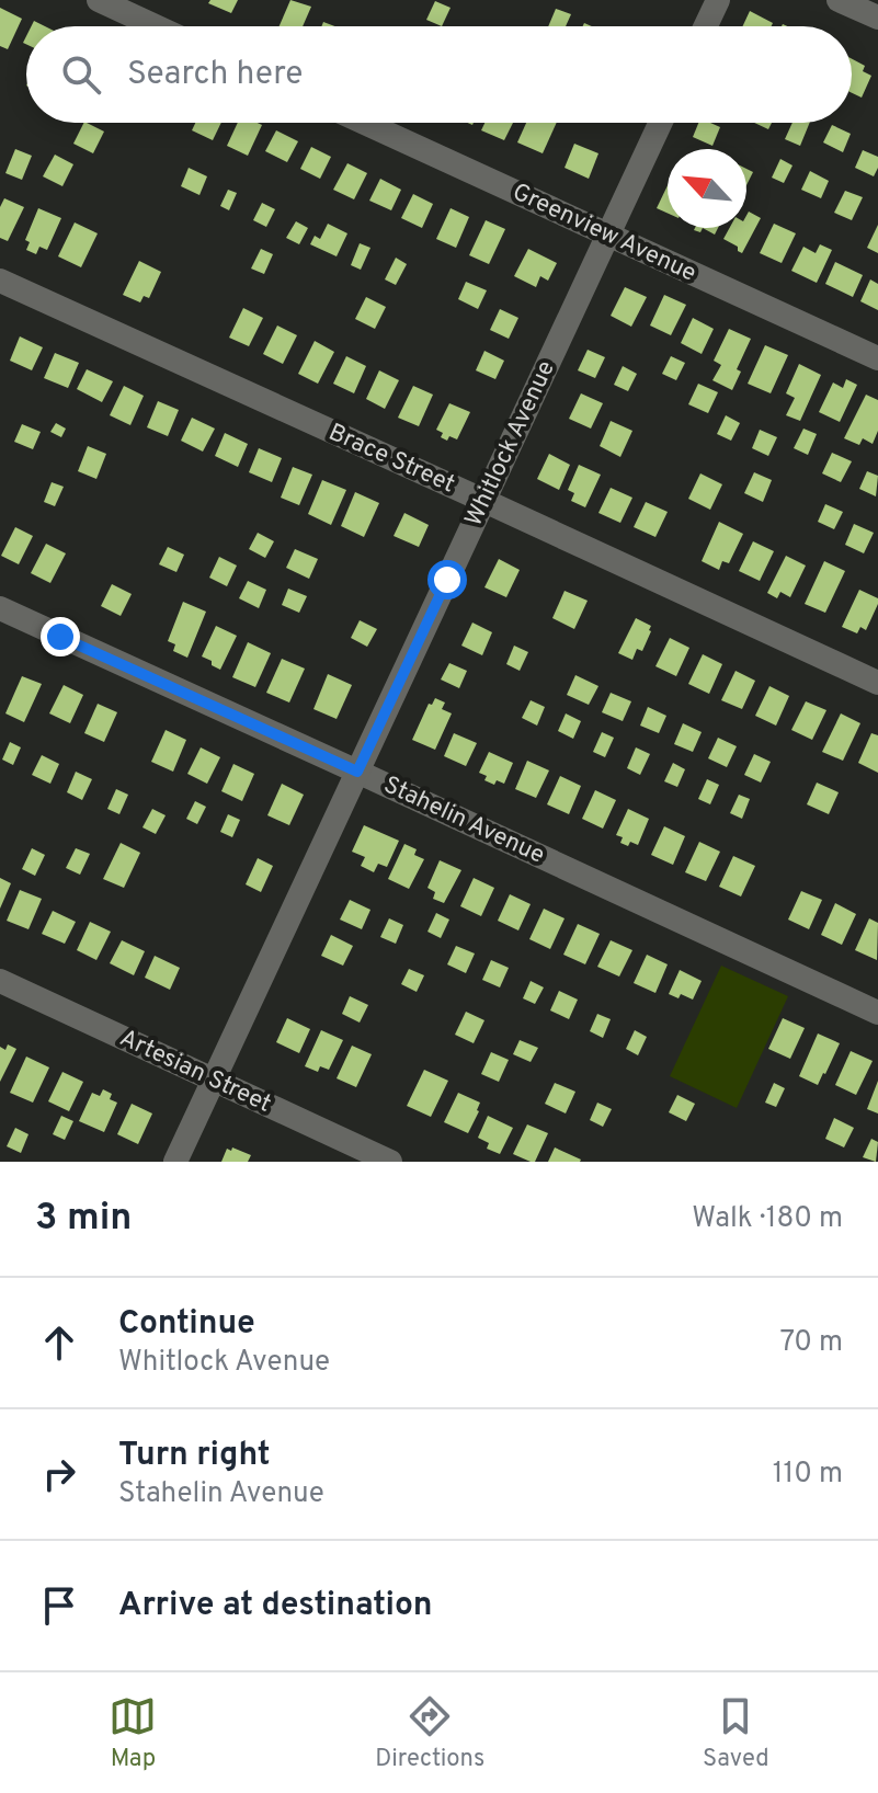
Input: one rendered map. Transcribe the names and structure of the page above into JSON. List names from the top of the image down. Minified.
{"streets":{"street":["Greenview Avenue","Whitlock Avenue","Brace Street","Stahelin Avenue","Artesian Street"]},"crossings":[["Greenview Avenue","Whitlock Avenue"],["Whitlock Avenue","Brace Street"],["Whitlock Avenue","Stahelin Avenue"],["Whitlock Avenue","Artesian Street"]],"north":"top left","page":{"search":"Search here","heading":["3 min","Walk · 180 m"],"list":[["Continue","Whitlock Avenue","70 m"],["Turn right","Stahelin Avenue","110 m"],"Arrive at destination"],"nav":["Map","Directions","Saved"]}}
